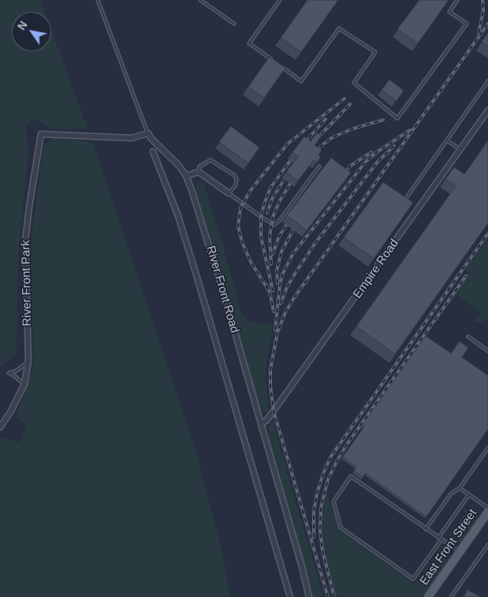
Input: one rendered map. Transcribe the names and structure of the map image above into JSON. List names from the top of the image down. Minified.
{"streets":{"main road":["East Front Street"],"street":["Empire Road","River Front Park","River Front Road"]},"crossings":[["Empire Road","River Front Road"],["River Front Park","River Front Road"]],"north":"top left"}
